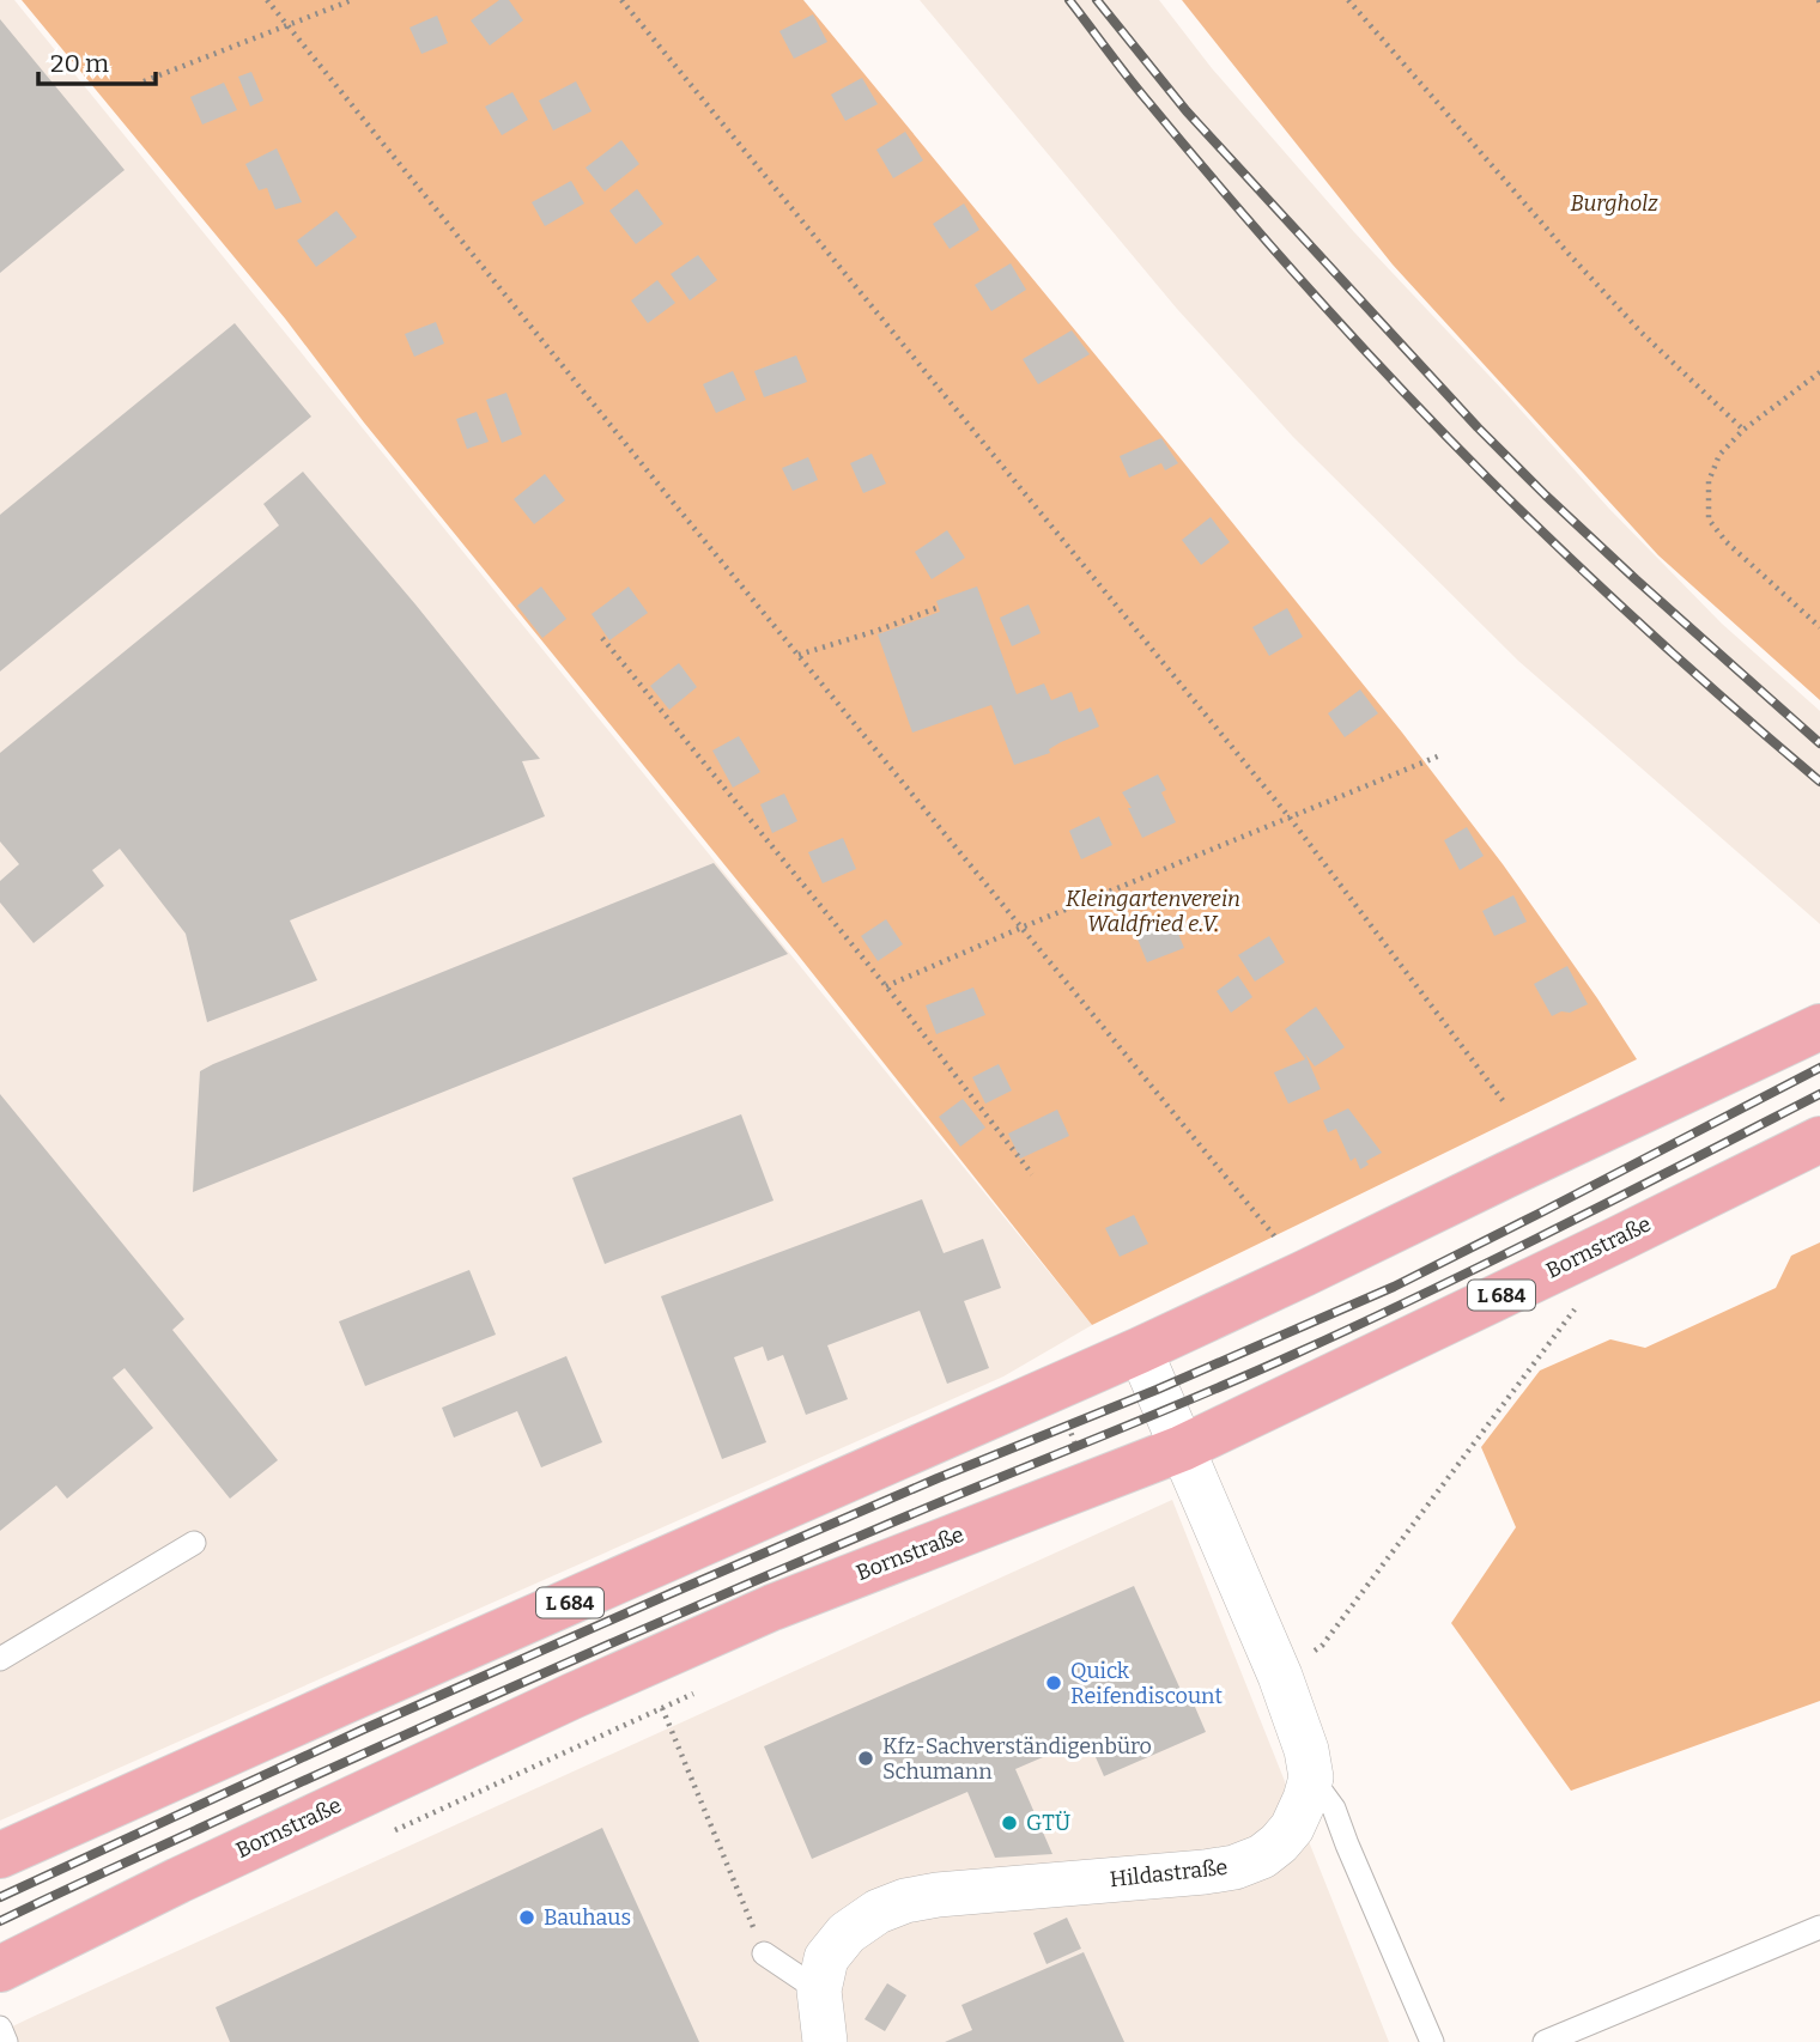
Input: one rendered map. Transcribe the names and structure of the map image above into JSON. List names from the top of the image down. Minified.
{"streets":{"main road":["Bornstraße","L 684"],"street":["Hildastraße"]},"parks":["Burgholz","Kleingartenverein Waldfried e.V."],"places":["Quick Reifendiscount","Kfz-Sachverständigenbüro Schumann","GTÜ","Bauhaus"],"scale_bar":"20 m"}
